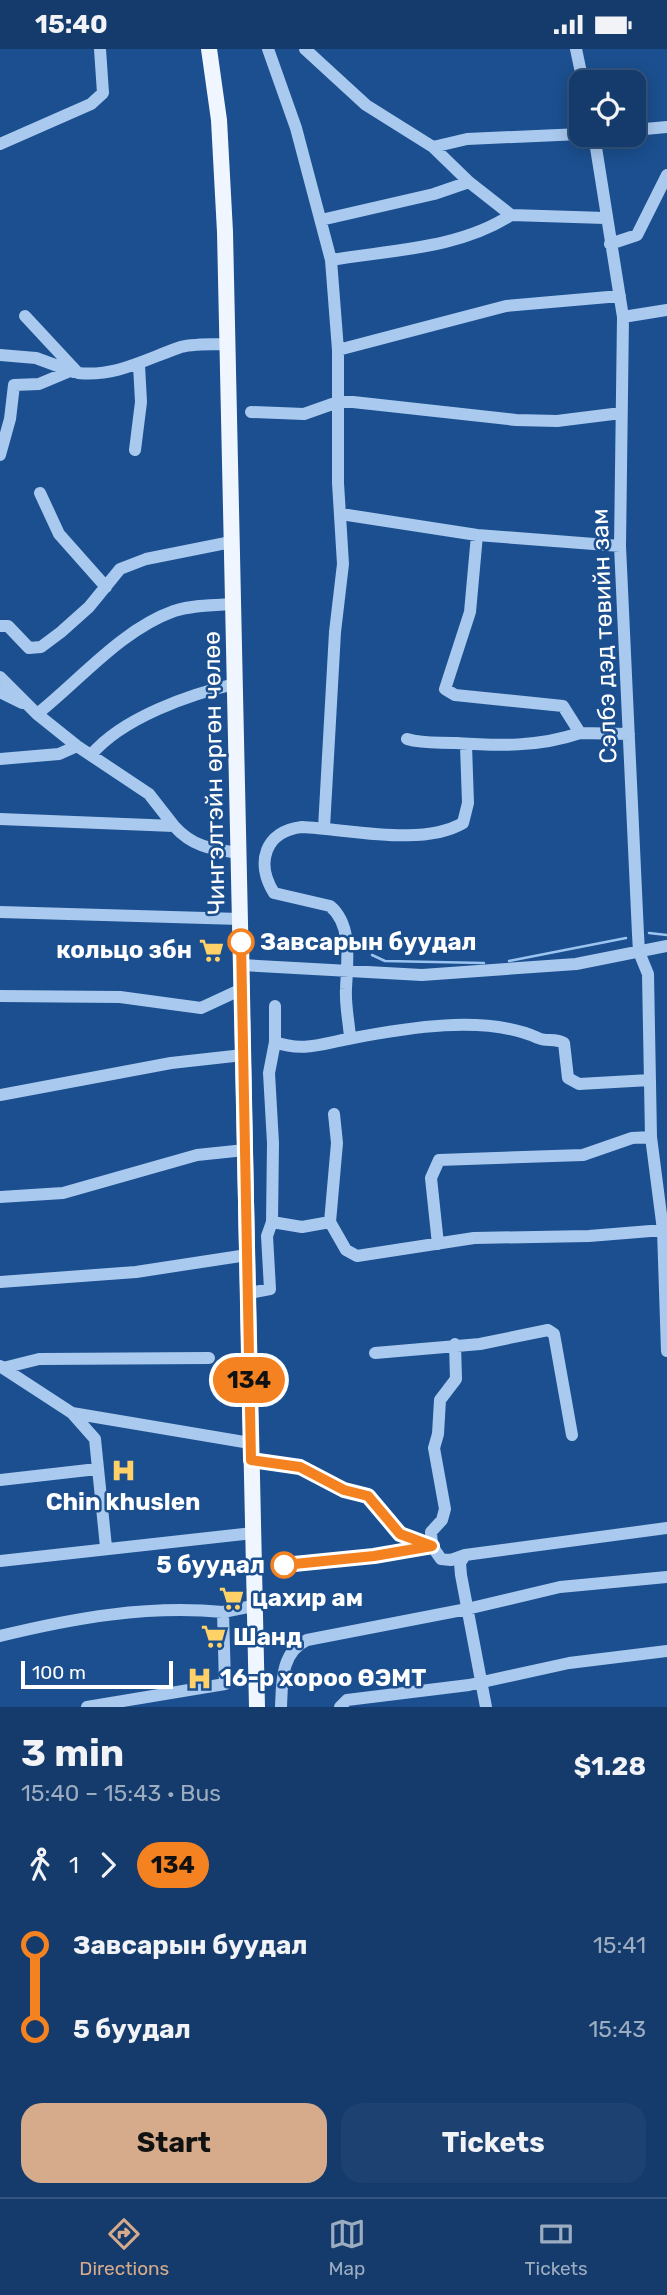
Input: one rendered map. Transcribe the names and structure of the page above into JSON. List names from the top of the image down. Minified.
{"streets":{"main road":["Чингэлтэйн өргөн чөлөө"],"street":["Сэлбэ дэд төвийн зам"]},"places":{"other":["Завсарын буудал","5 буудал"],"supermarket":["кольцо збн","цахир ам","Шанд"],"hospital":["Chin khuslen","16-р хороо ӨЭМТ"]},"lines":["bus line 134"],"scale_bar":"100 m","page":{"status":"15:40","on_map":"134","scale":"100 m","heading":["3 min","15:40 – 15:43 · Bus","$1.28"],"legs":["1","134"],"list":[{"name":"Завсарын буудал","value":"15:41"},{"name":"5 буудал","value":"15:43"}],"buttons":["Start","Tickets"],"tabs":["Directions","Map","Tickets"]}}
